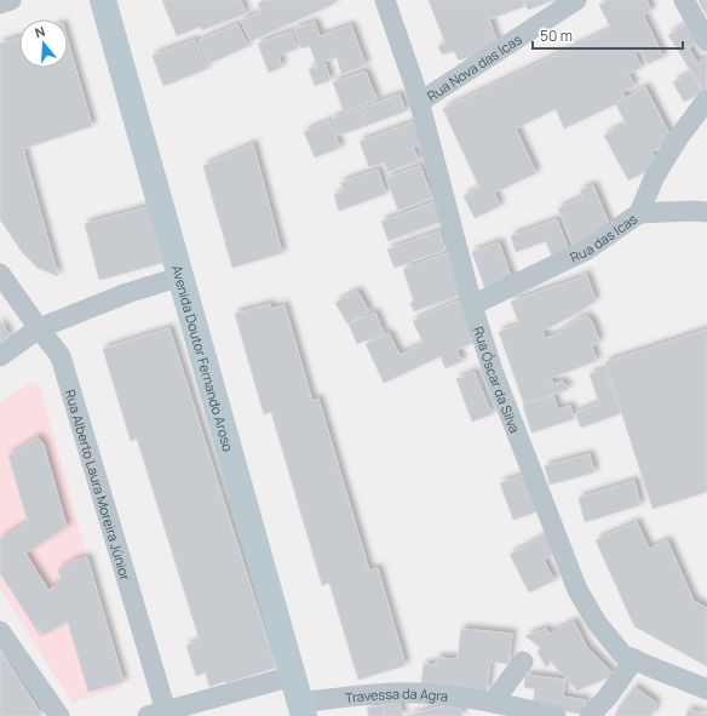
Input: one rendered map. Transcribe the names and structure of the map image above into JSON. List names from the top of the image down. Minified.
{"streets":{"main road":["Avenida Doutor Fernando Aroso"],"street":["Rua Nova das Icas","Rua das Icas","Rua Óscar da Silva","Rua Alberto Laura Moreira Júnior","Travessa da Agra"]},"crossings":[["Rua Nova das Icas","Rua Óscar da Silva"],["Rua das Icas","Rua Óscar da Silva"],["Avenida Doutor Fernando Aroso","Travessa da Agra"]],"scale_bar":"50 m","north":"top"}
